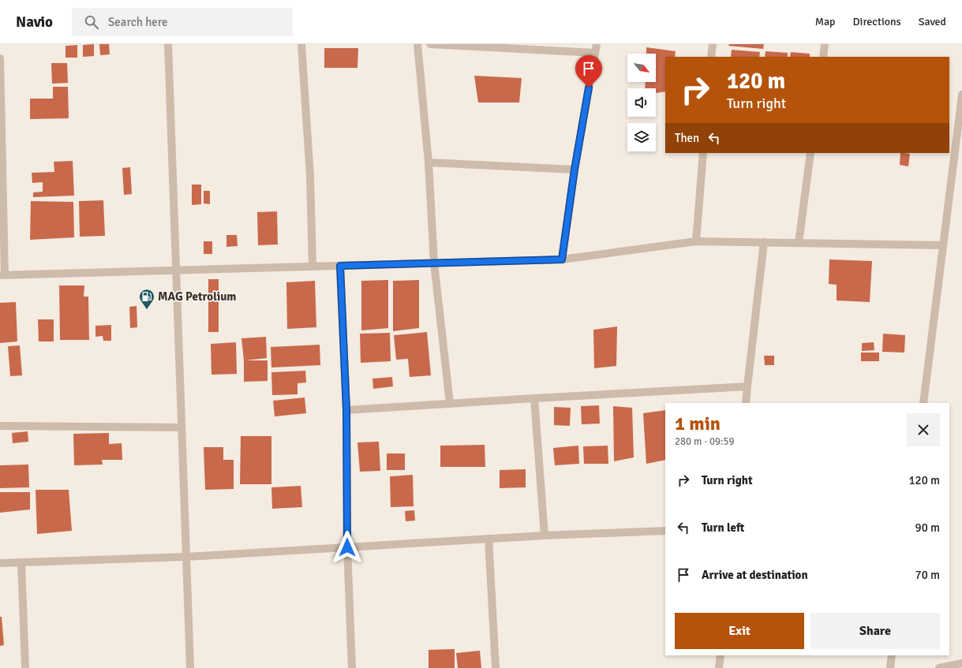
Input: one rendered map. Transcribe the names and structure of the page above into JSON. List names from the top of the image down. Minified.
{"places":{"fuel station":["MAG Petrolium"]},"north":"bottom right","page":{"header":"Navio","search":"Search here","nav":["Map","Directions","Saved"],"turn":["120 m","Turn right"],"then":"Then","heading":["1 min","280 m · 09:59"],"list":[{"name":"Turn right","value":"120 m"},{"name":"Turn left","value":"90 m"},{"name":"Arrive at destination","value":"70 m"}],"buttons":["Exit","Share"]}}
